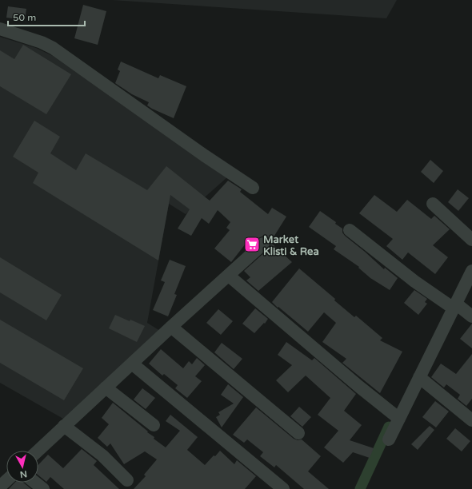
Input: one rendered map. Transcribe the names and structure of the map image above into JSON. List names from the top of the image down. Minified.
{"places":{"supermarket":["Market Klisti & Rea"]},"scale_bar":"50 m","north":"bottom"}
